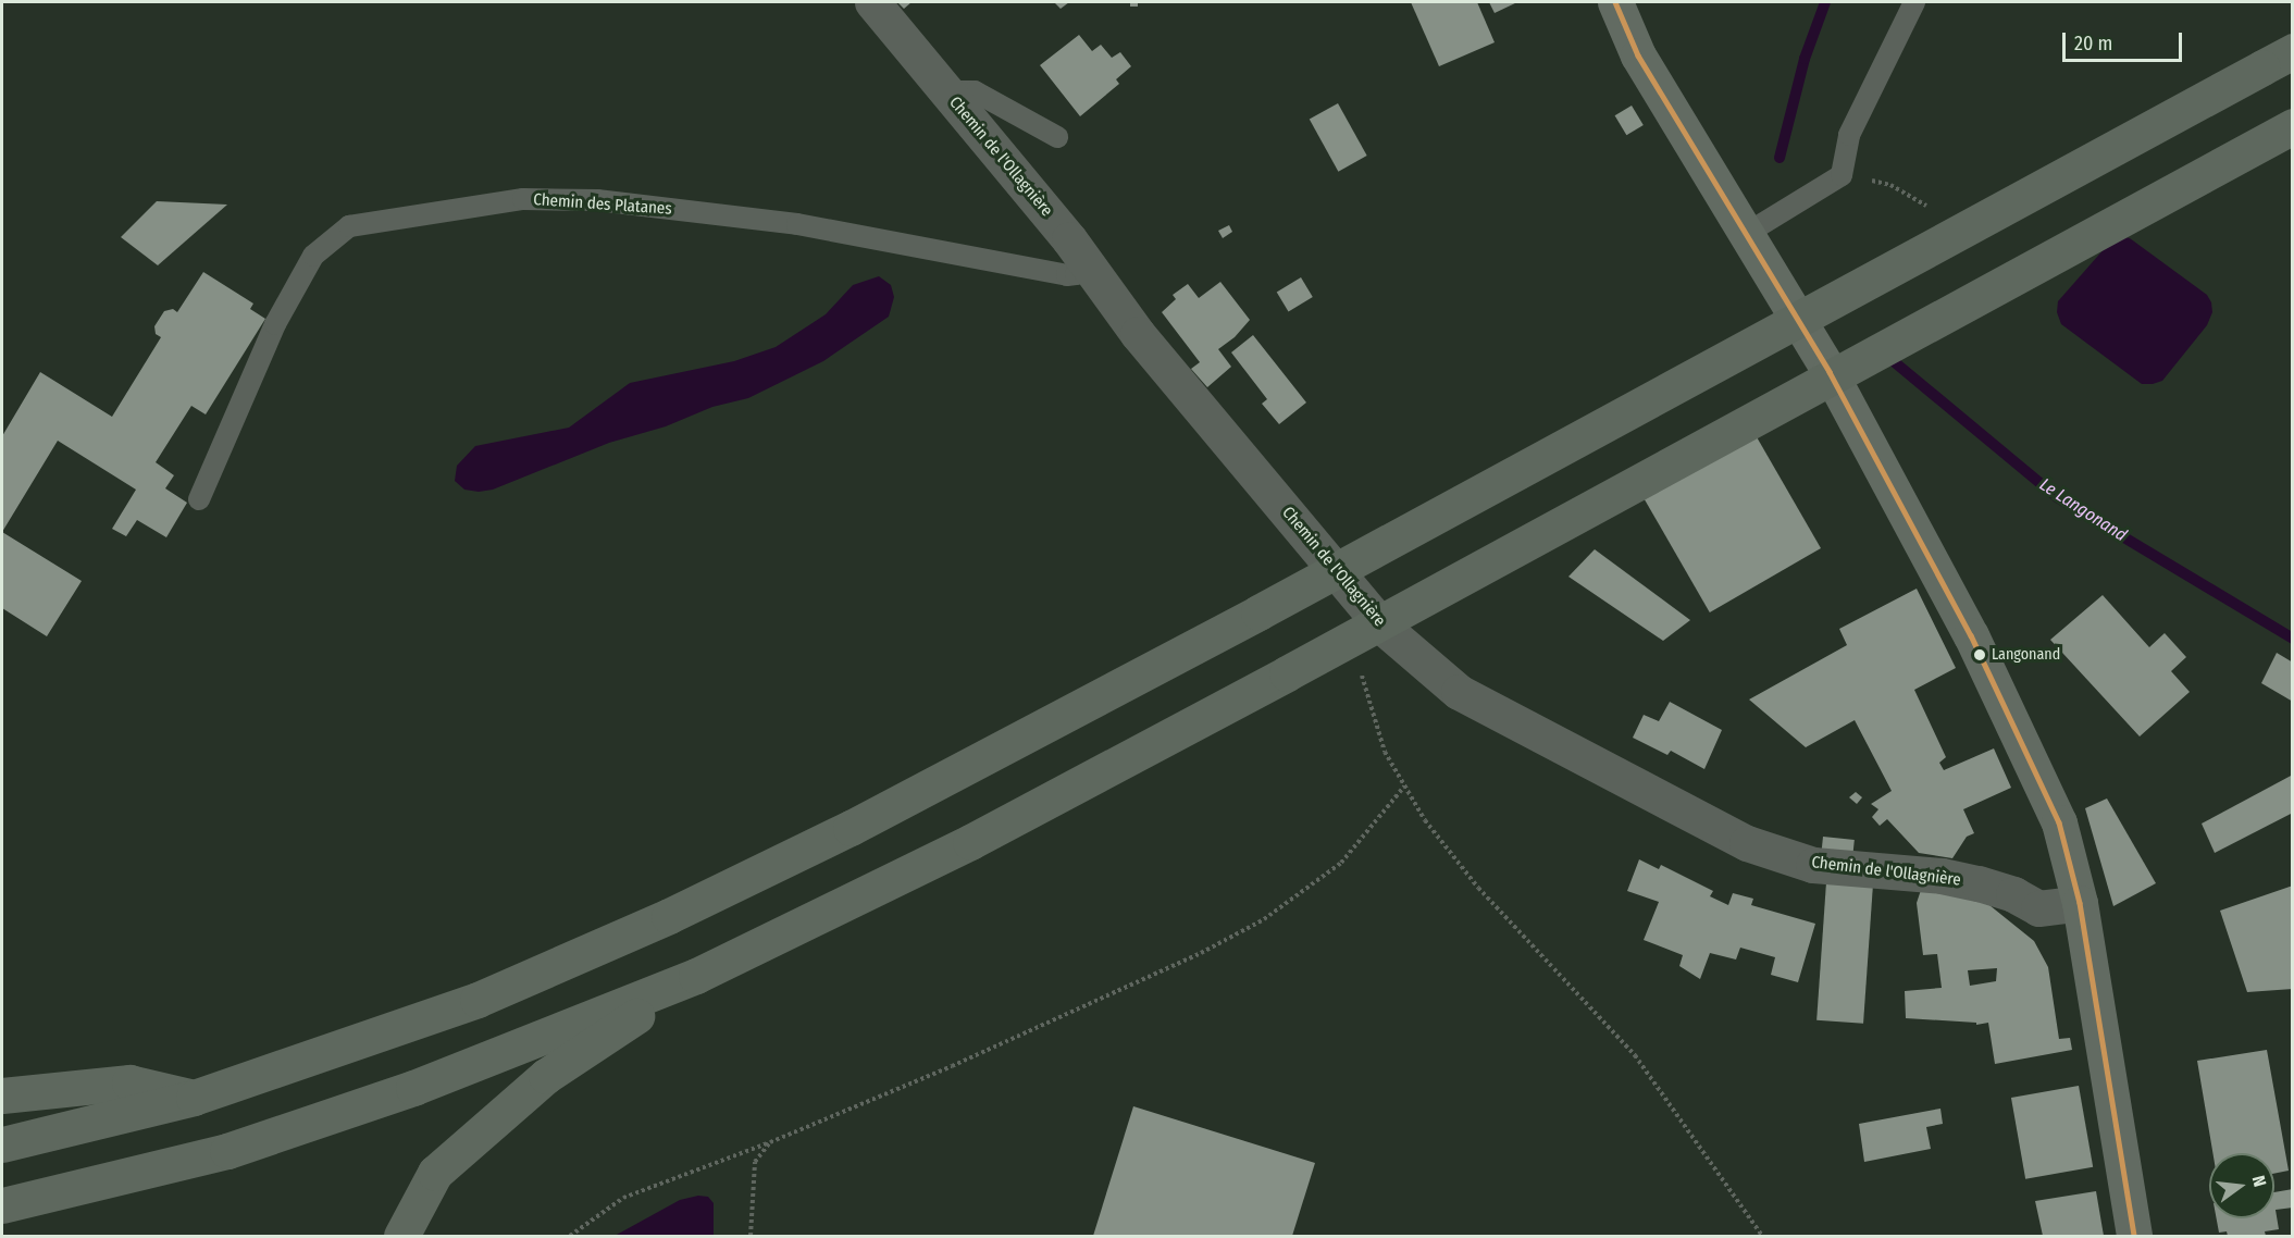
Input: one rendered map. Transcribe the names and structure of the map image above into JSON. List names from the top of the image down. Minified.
{"streets":{"street":["Chemin de l'Ollagnière"],"lane":["Chemin des Platanes"]},"crossings":[["Chemin de l'Ollagnière","Chemin des Platanes"]],"water":["Le Langonand"],"places":["Langonand"],"scale_bar":"20 m","north":"right"}
